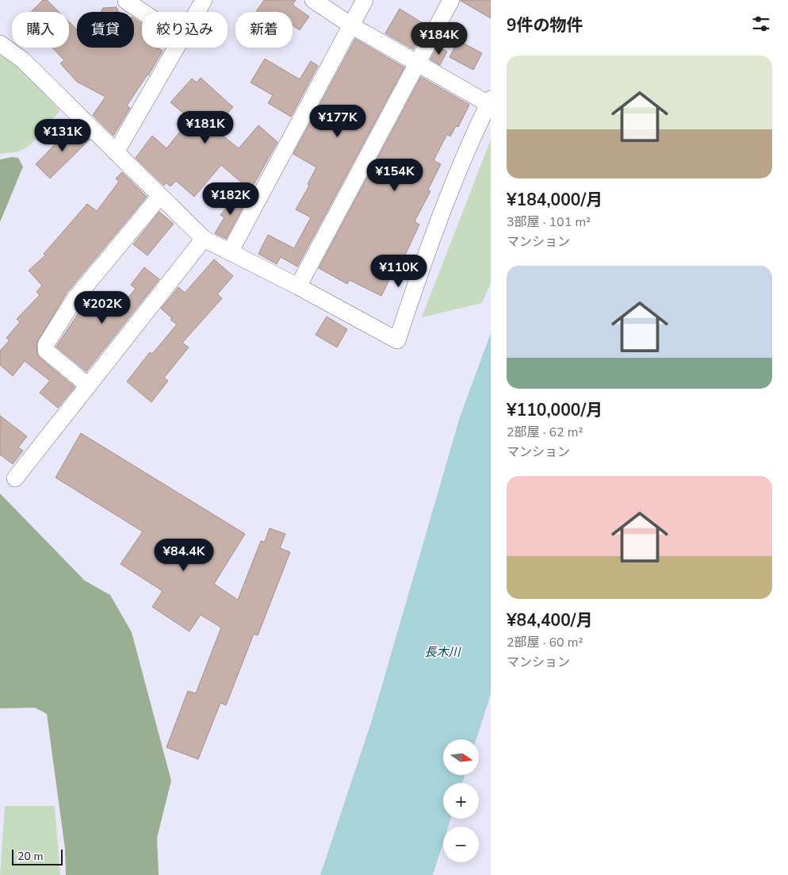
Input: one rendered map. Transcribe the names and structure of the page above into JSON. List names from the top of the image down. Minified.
{"water":["長木川"],"scale_bar":"20 m","north":"right","page":{"heading":"9件の物件","chip":["購入","賃貸","絞り込み","新着"],"price":["¥184K","¥177K","¥181K","¥131K","¥154K","¥182K","¥110K","¥202K","¥84.4K"],"list":[{"name":"¥184,000/月","note":"3部屋 · 101 m² · マンション"},{"name":"¥110,000/月","note":"2部屋 · 62 m² · マンション"},{"name":"¥84,400/月","note":"2部屋 · 60 m² · マンション"}],"map_buttons":["+","−"],"scale":"20 m"}}
